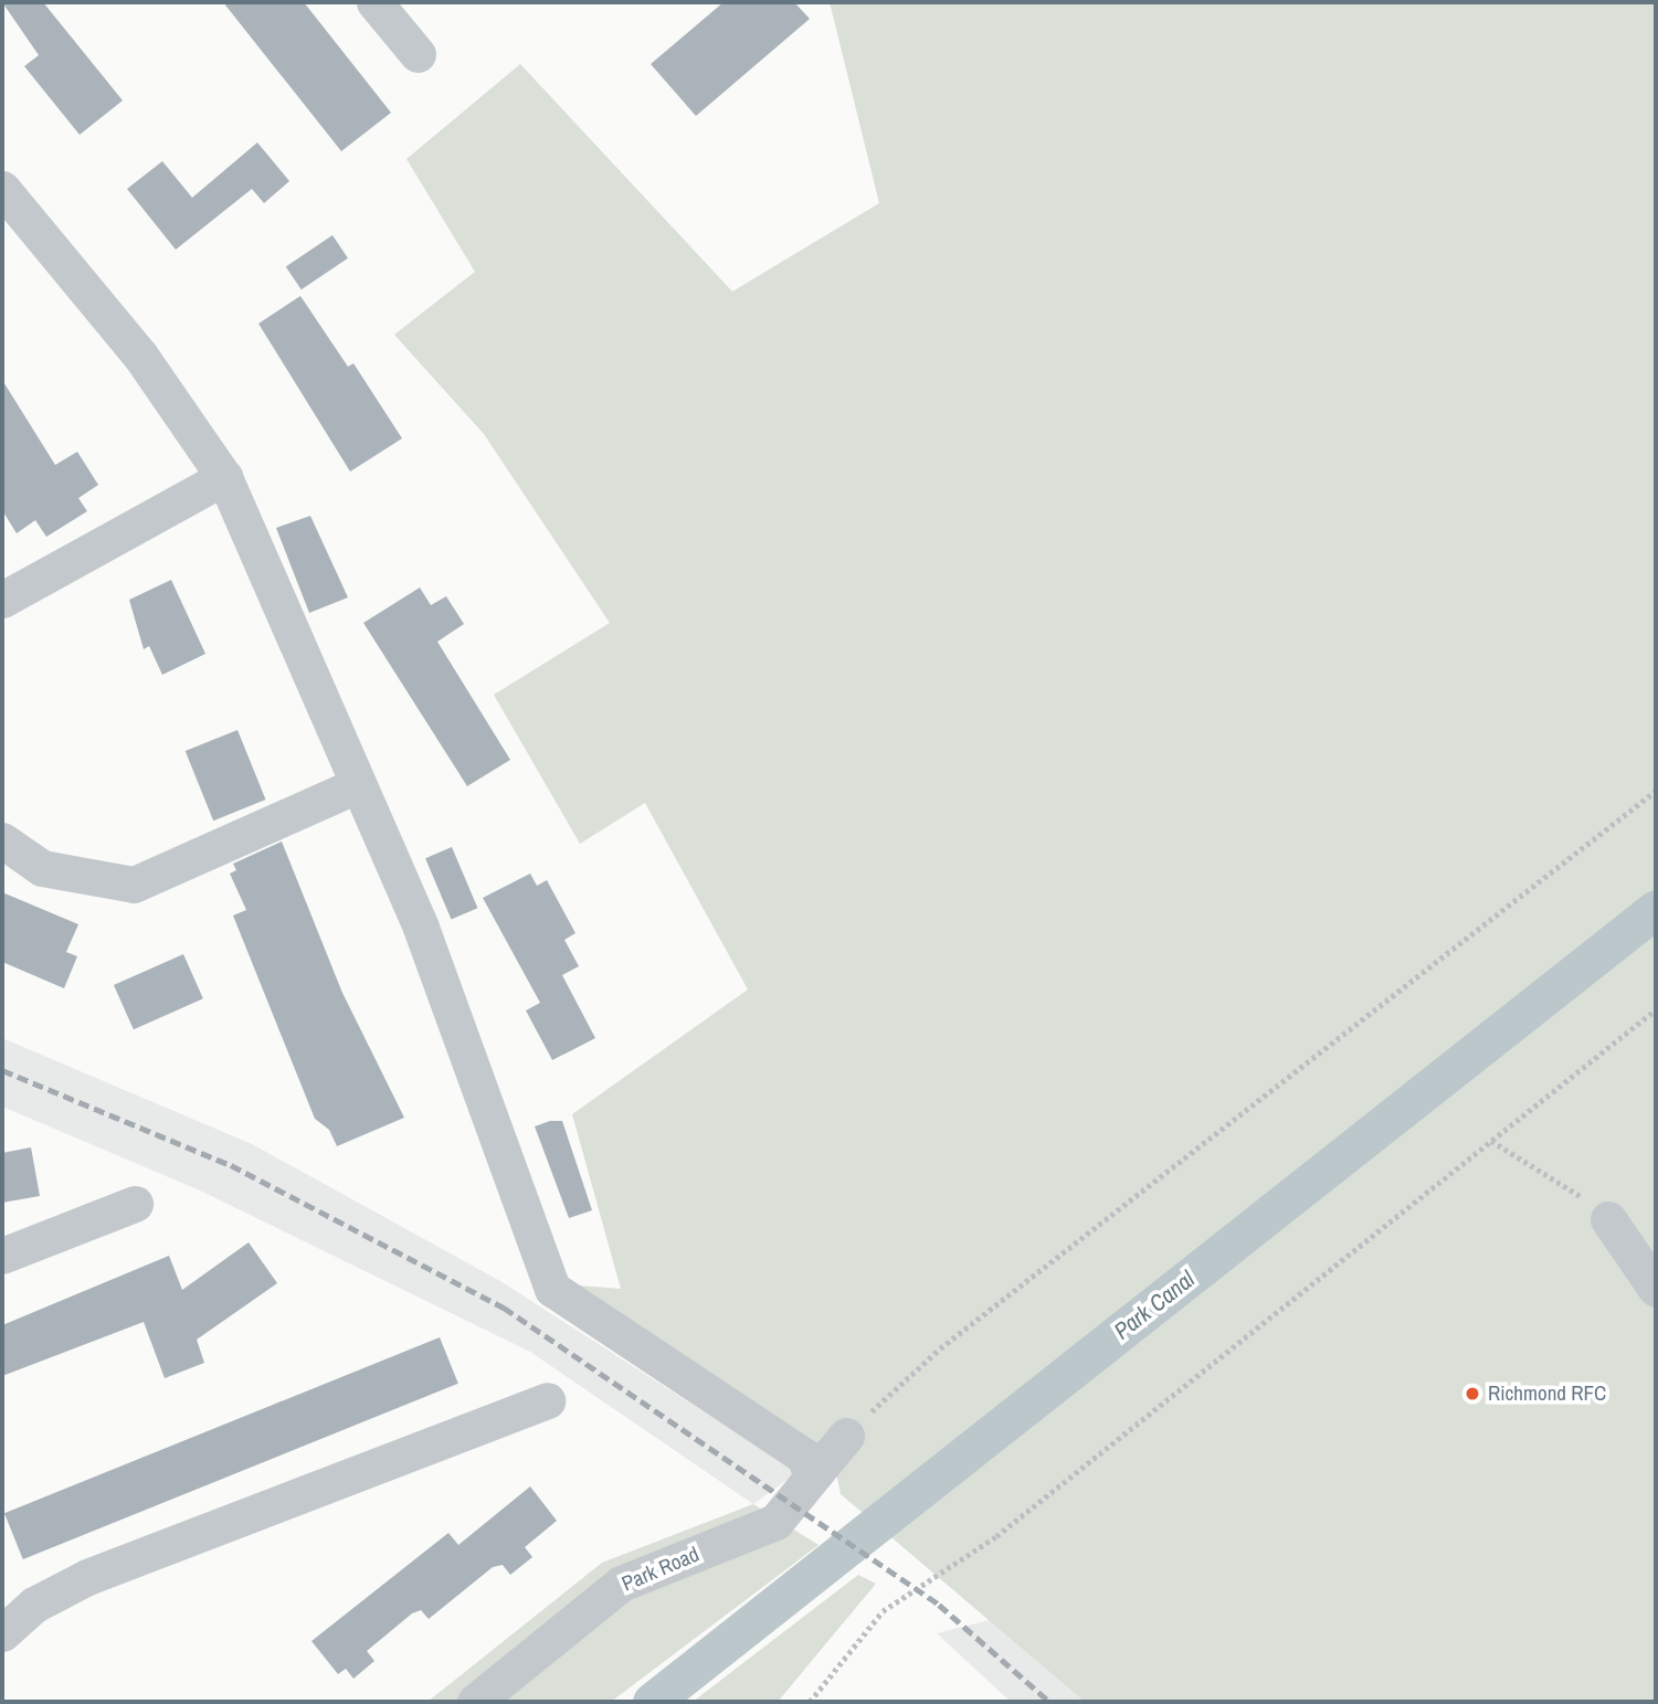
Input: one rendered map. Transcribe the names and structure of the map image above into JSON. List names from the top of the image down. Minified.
{"streets":{"street":["Park Road"]},"water":["Park Canal"],"places":["Richmond RFC"]}
